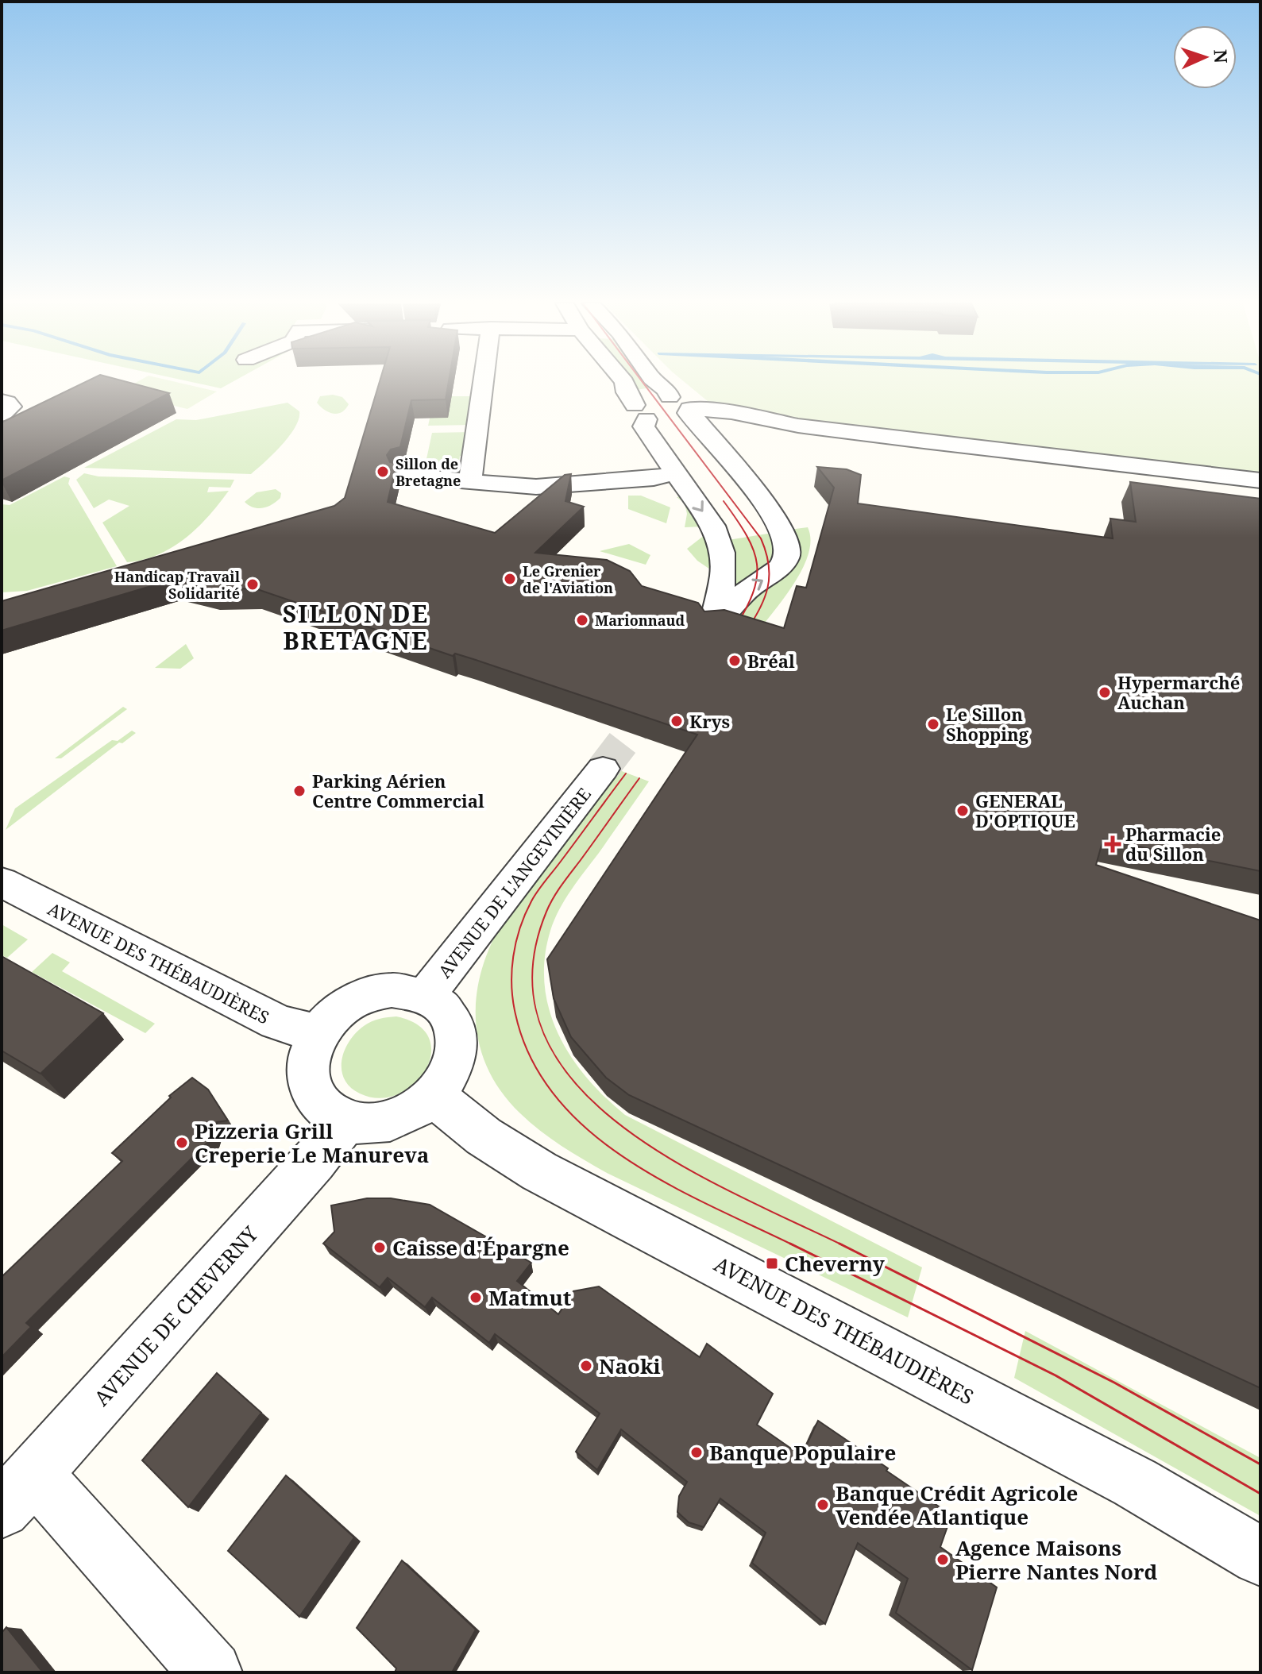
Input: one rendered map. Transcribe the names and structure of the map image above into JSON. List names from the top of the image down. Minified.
{"streets":{"street":["AVENUE DE L'ANGEVINIÈRE","AVENUE DES THÉBAUDIÈRES","AVENUE DE CHEVERNY"]},"crossings":[["AVENUE DE L'ANGEVINIÈRE","AVENUE DES THÉBAUDIÈRES"],["AVENUE DE L'ANGEVINIÈRE","AVENUE DE CHEVERNY"],["AVENUE DES THÉBAUDIÈRES","AVENUE DE CHEVERNY"]],"districts":["SILLON DE BRETAGNE"],"places":{"other":["Sillon de Bretagne","Le Grenier de l'Aviation","Handicap Travail Solidarité","Marionnaud","Bréal","Hypermarché Auchan","Krys","Le Sillon Shopping","Parking Aérien Centre Commercial","GENERAL D'OPTIQUE","Pizzeria Grill Creperie Le Manureva","Caisse d'Épargne","Matmut","Naoki","Banque Populaire","Banque Crédit Agricole Vendée Atlantique","Agence Maisons Pierre Nantes Nord"],"health":["Pharmacie du Sillon"],"transit":["Cheverny"]},"north":"right"}
